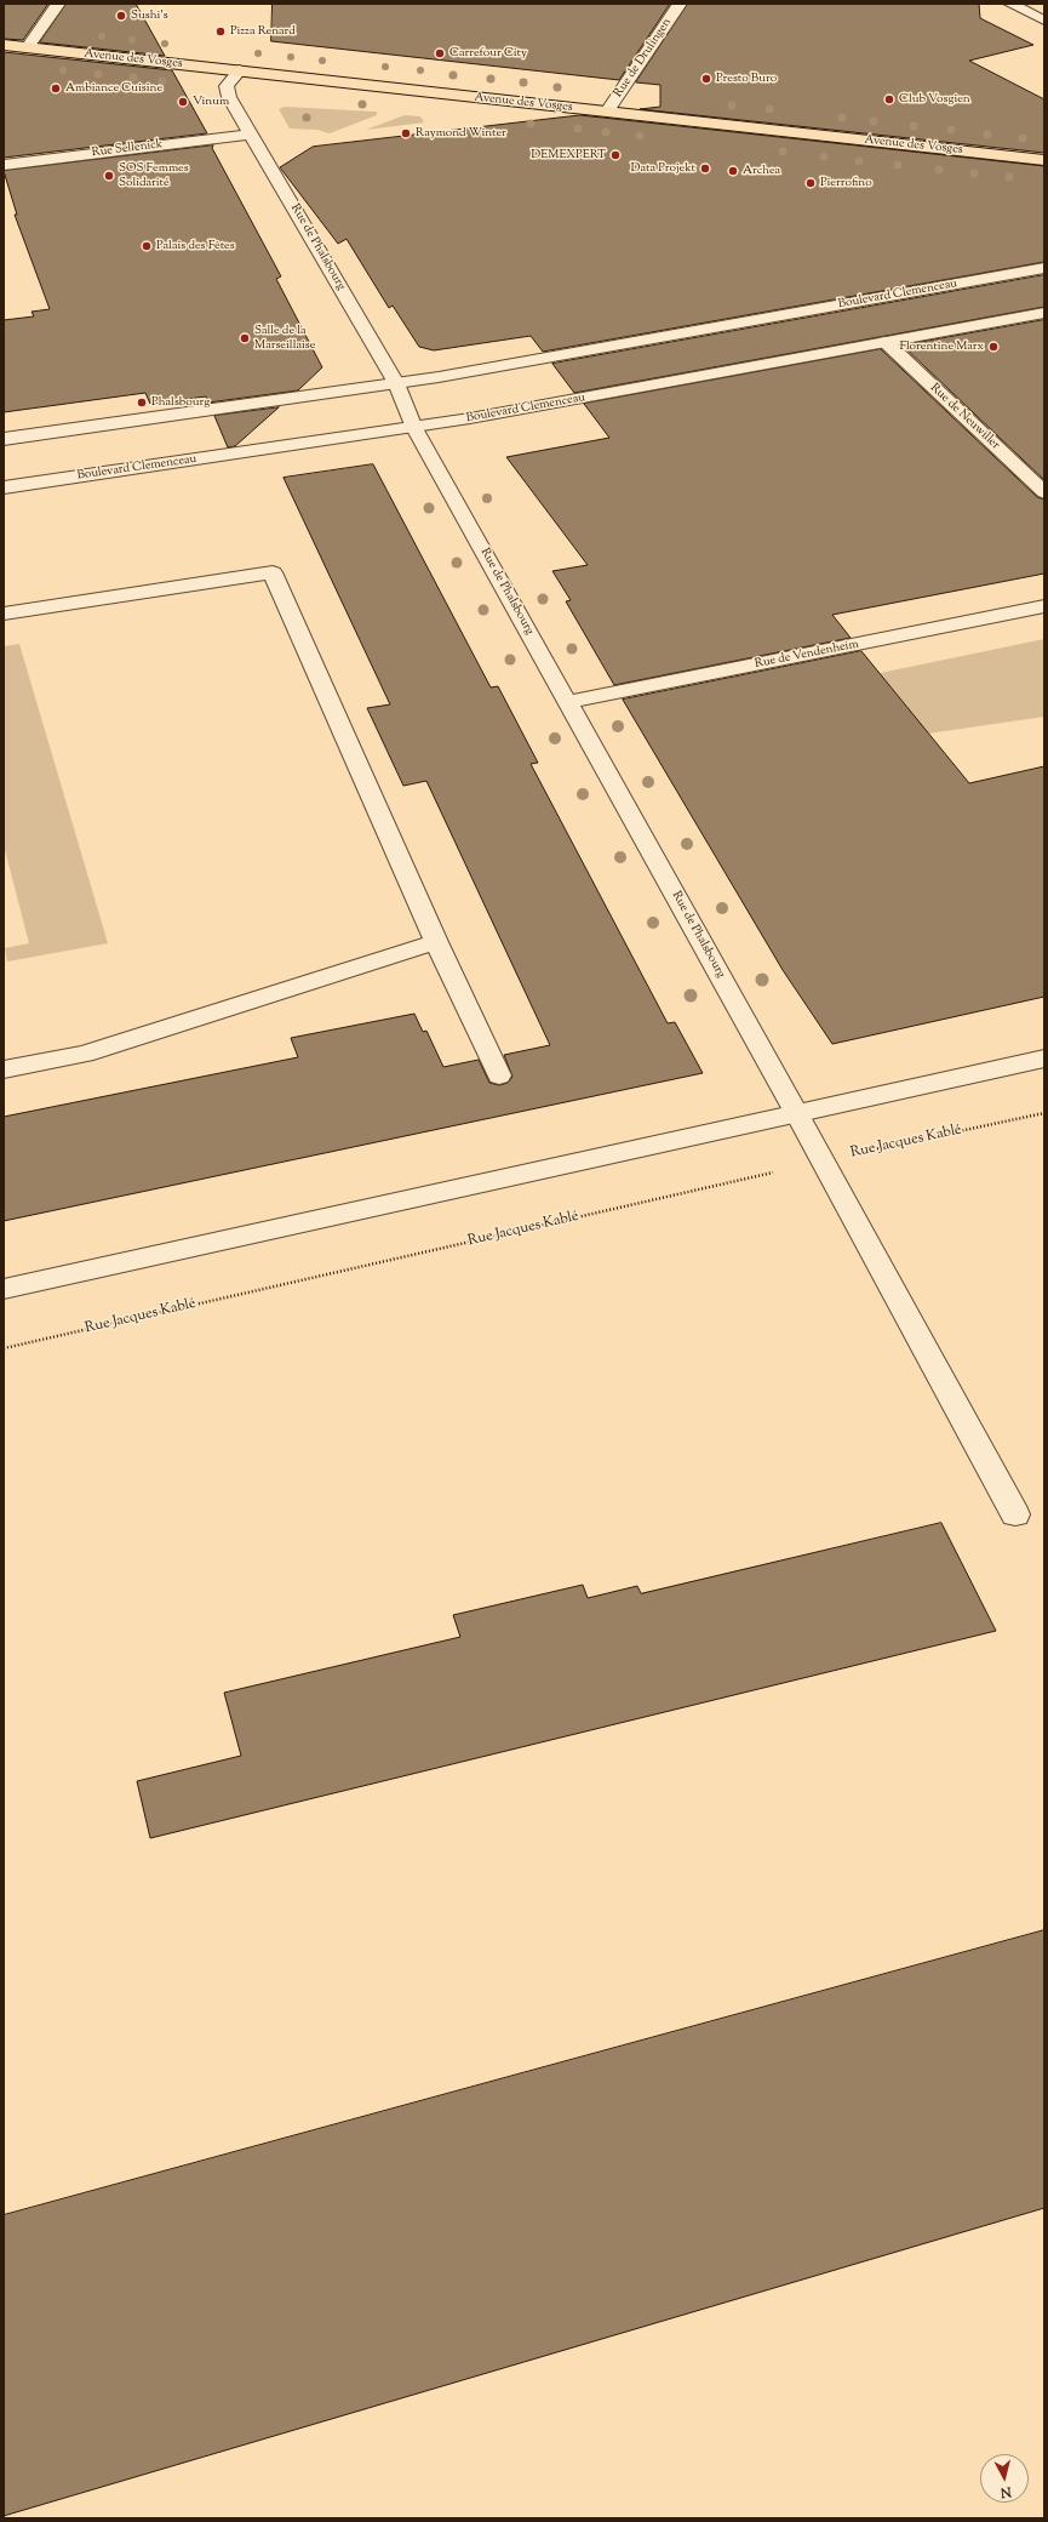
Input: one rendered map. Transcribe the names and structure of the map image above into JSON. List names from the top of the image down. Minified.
{"streets":{"main road":["Avenue des Vosges"],"street":["Rue de Drulingen","Rue Sellenick","Rue de Phalsbourg","Boulevard Clemenceau","Rue de Neuwiller","Rue de Vendenheim"],"path":["Rue Jacques Kablé"]},"crossings":[["Rue de Drulingen","Avenue des Vosges"],["Avenue des Vosges","Rue de Phalsbourg"],["Rue Sellenick","Rue de Phalsbourg"],["Rue de Phalsbourg","Boulevard Clemenceau"],["Rue de Phalsbourg","Rue de Vendenheim"],["Rue de Phalsbourg","Rue Jacques Kablé"],["Boulevard Clemenceau","Rue de Neuwiller"]],"places":["Sushi's","Pizza Renard","Carrefour City","Presto Buro","Ambiance Cuisine","Club Vosgien","Vinum","Raymond Winter","DEMEXPERT","Data Projekt","Archea","SOS Femmes Solidarité","Pierrofino","Palais des Fêtes","Salle de la Marseillaise","Florentine Marx","Phalsbourg"],"north":"bottom"}
